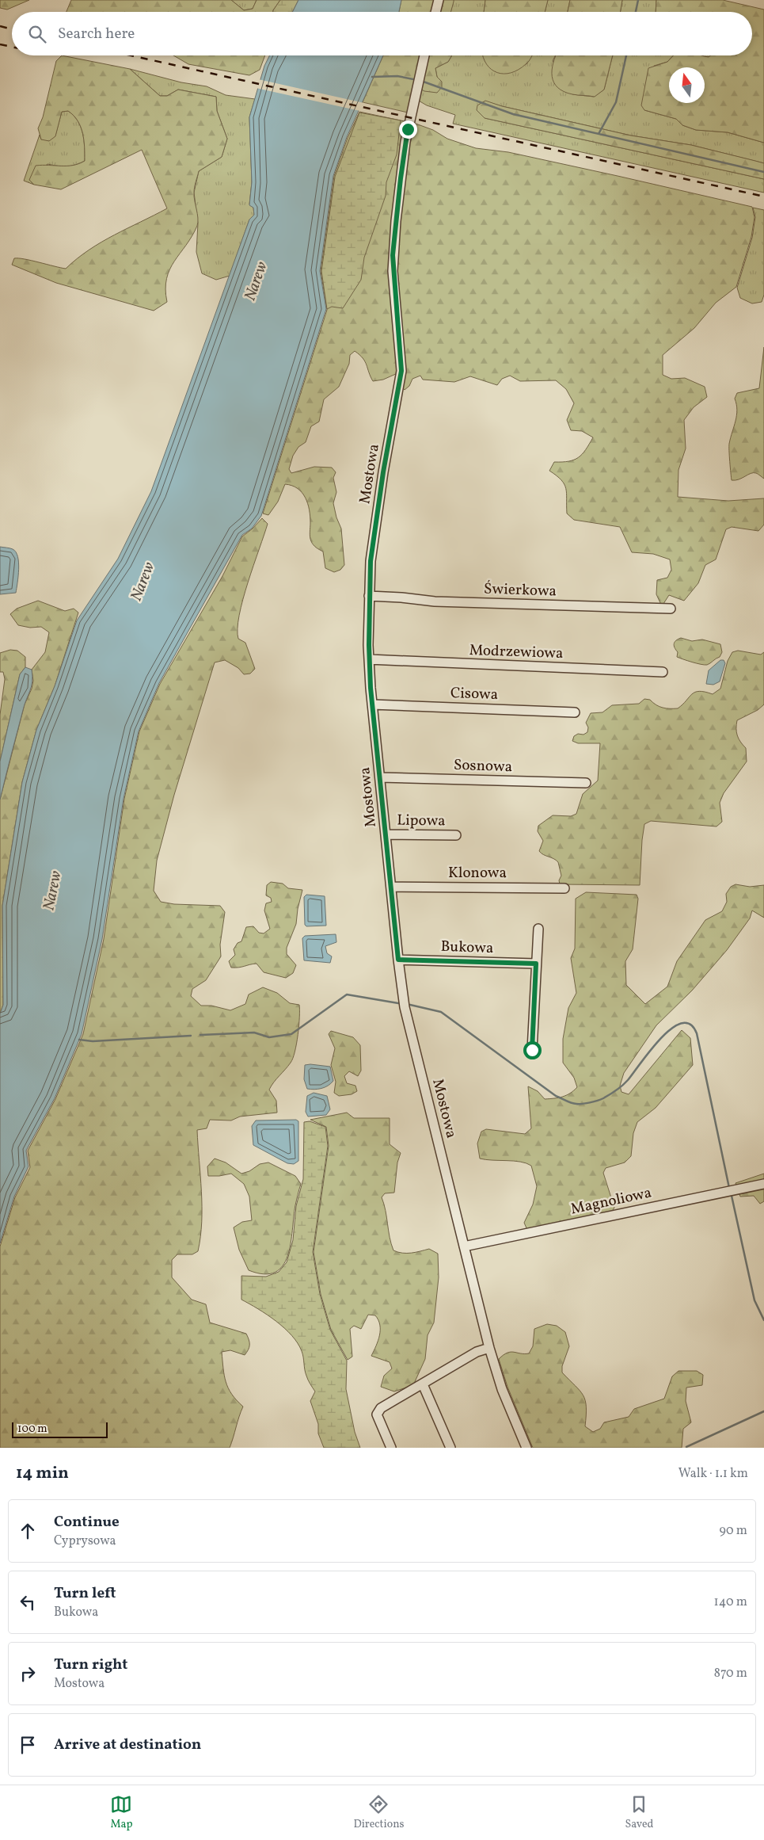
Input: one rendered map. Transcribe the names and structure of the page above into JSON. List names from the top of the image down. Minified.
{"streets":{"street":["Mostowa","Świerkowa","Modrzewiowa","Cisowa","Sosnowa","Lipowa","Klonowa","Bukowa","Magnoliowa"]},"crossings":[["Mostowa","Świerkowa"],["Mostowa","Modrzewiowa"],["Mostowa","Cisowa"],["Mostowa","Sosnowa"],["Mostowa","Lipowa"],["Mostowa","Klonowa"],["Mostowa","Bukowa"],["Mostowa","Magnoliowa"]],"water":["Narew"],"scale_bar":"100 m","north":"top","page":{"search":"Search here","scale":"100 m","heading":["14 min","Walk · 1.1 km"],"list":[["Continue","Cyprysowa","90 m"],["Turn left","Bukowa","140 m"],["Turn right","Mostowa","870 m"],"Arrive at destination"],"nav":["Map","Directions","Saved"]}}
